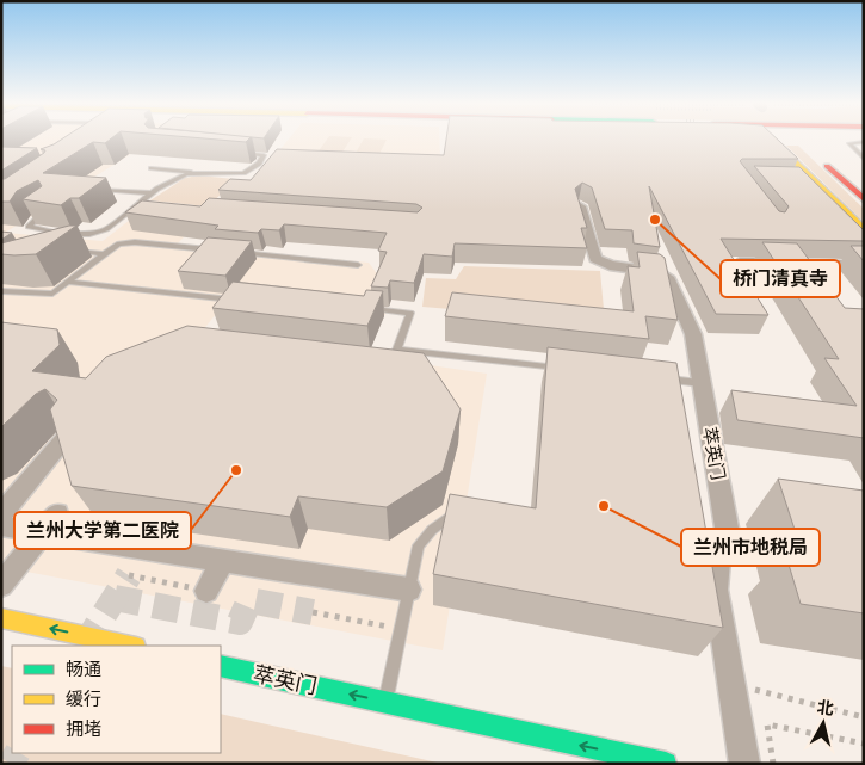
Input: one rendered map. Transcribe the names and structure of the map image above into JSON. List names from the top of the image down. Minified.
{"streets":{"main road":["萃英门"]},"places":["桥门清真寺","兰州大学第二医院","兰州市地税局"],"legend":["畅通","缓行","拥堵"],"north":"top"}
